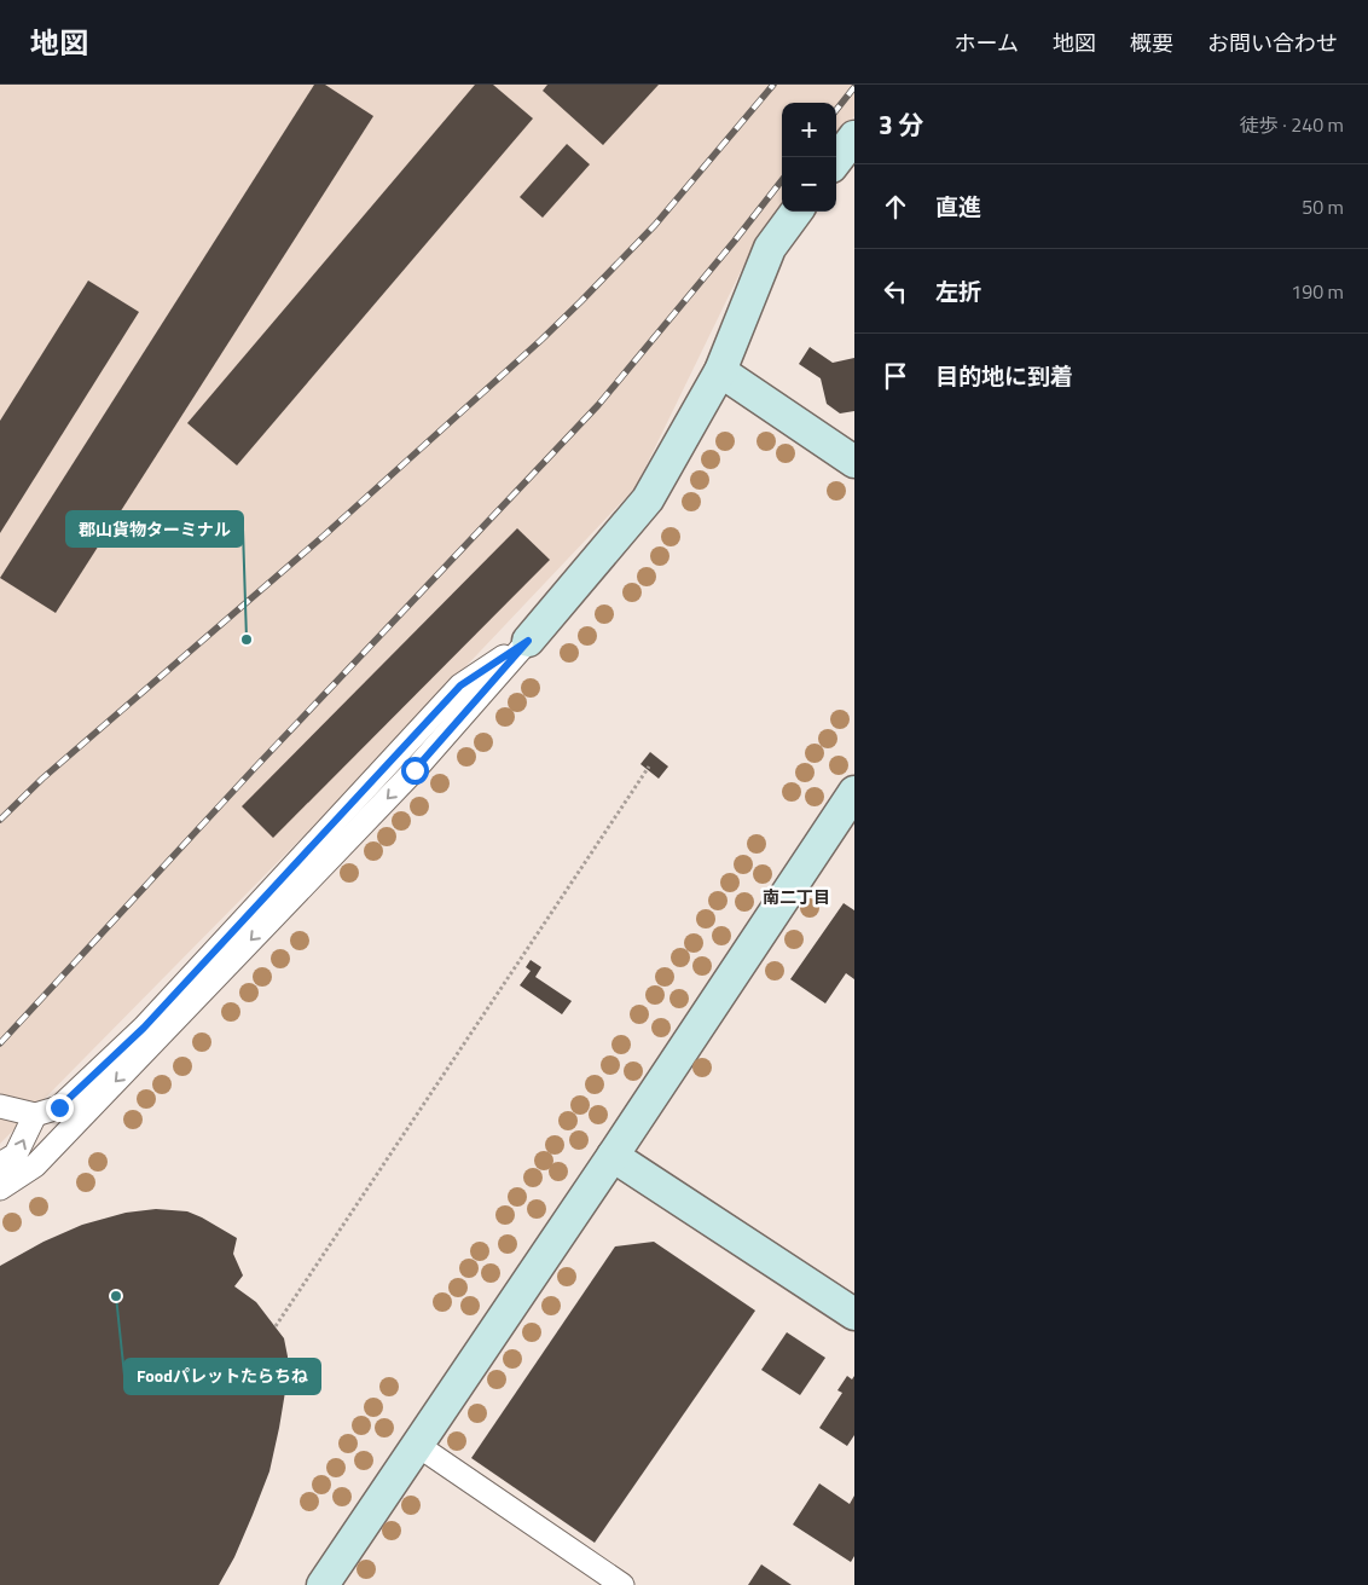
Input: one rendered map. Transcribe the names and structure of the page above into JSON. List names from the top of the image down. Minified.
{"districts":["南二丁目"],"places":["郡山貨物ターミナル","Foodパレットたらちね"],"page":{"header":"地図","nav":["ホーム","地図","概要","お問い合わせ"],"heading":["3 分","徒歩 · 240 m"],"map_buttons":["+","−"],"list":[["直進","50 m"],["左折","190 m"],"目的地に到着"]}}
